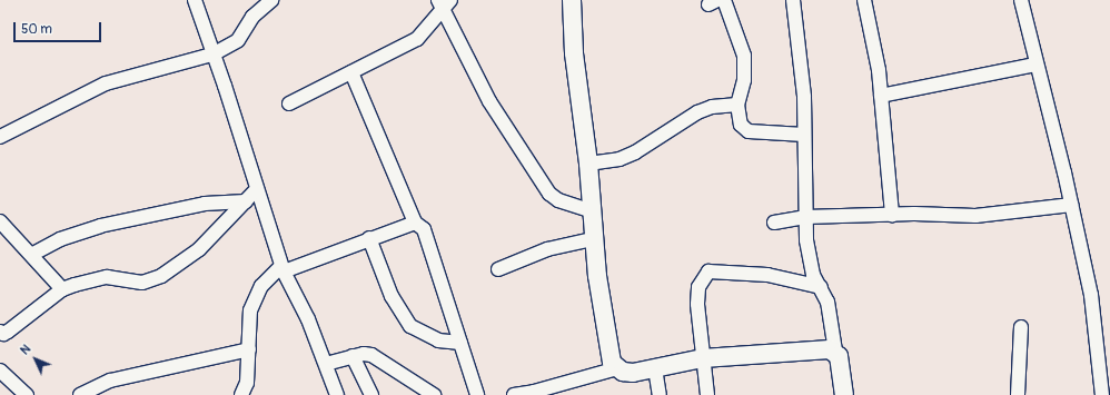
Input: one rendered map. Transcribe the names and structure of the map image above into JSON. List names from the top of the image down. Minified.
{"scale_bar":"50 m","north":"top left"}
